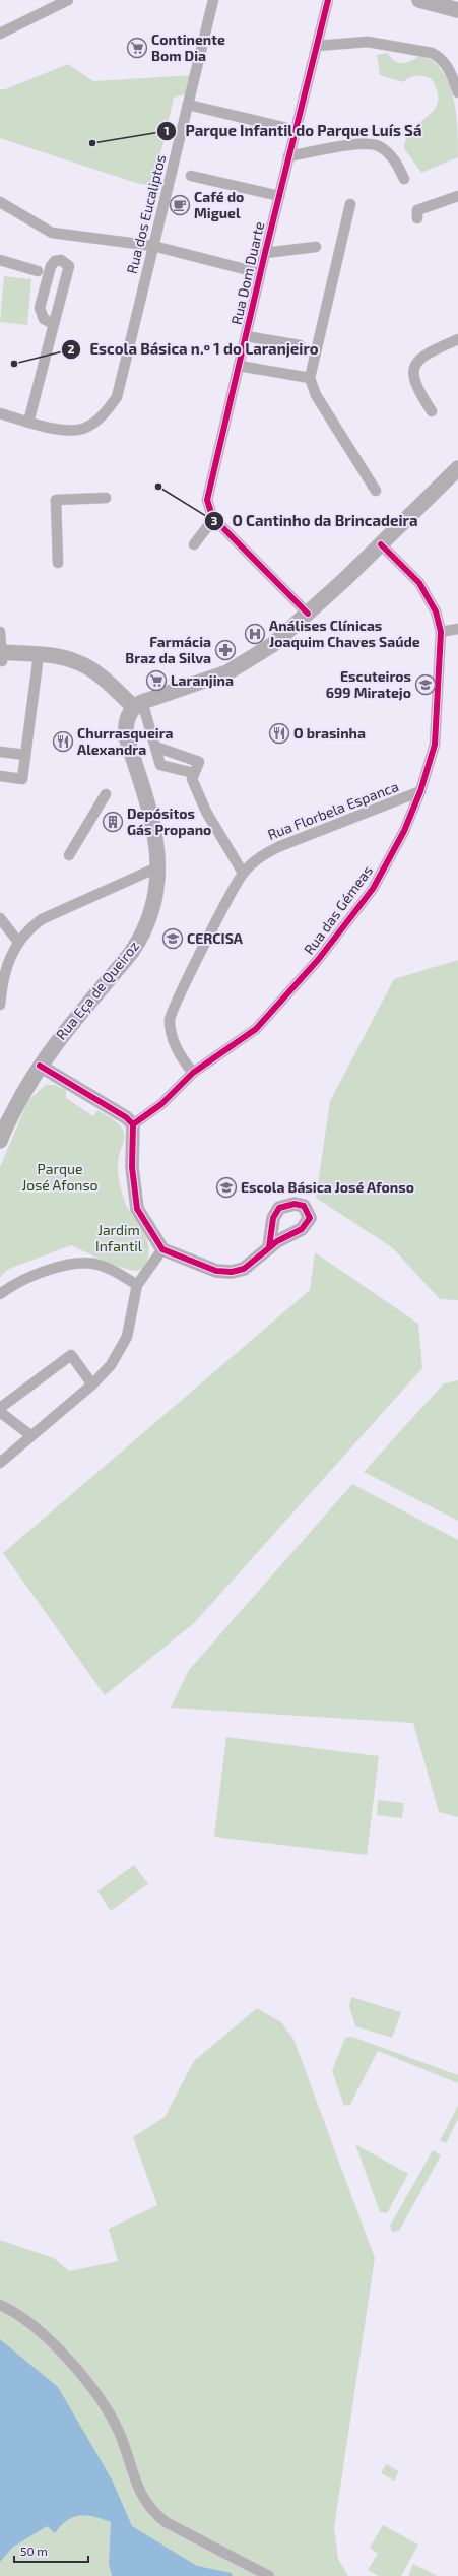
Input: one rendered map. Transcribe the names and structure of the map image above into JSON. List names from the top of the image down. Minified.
{"streets":{"main road":["Rua Eça de Queiroz"],"street":["Rua dos Eucaliptos","Rua Dom Duarte","Rua Florbela Espanca","Rua das Gémeas"]},"crossings":[["Rua Florbela Espanca","Rua das Gémeas"]],"parks":["Parque José Afonso","Jardim Infantil"],"places":{"supermarket":["Continente Bom Dia","Laranjina"],"other":["Parque Infantil do Parque Luís Sá","Escola Básica n.º 1 do Laranjeiro","O Cantinho da Brincadeira"],"cafe":["Café do Miguel"],"hospital":["Análises Clínicas Joaquim Chaves Saúde"],"pharmacy":["Farmácia Braz da Silva"],"school or university":["Escuteiros 699 Miratejo","CERCISA","Escola Básica José Afonso"],"restaurant":["O brasinha","Churrasqueira Alexandra"],"building":["Depósitos Gás Propano"]},"scale_bar":"50 m"}
